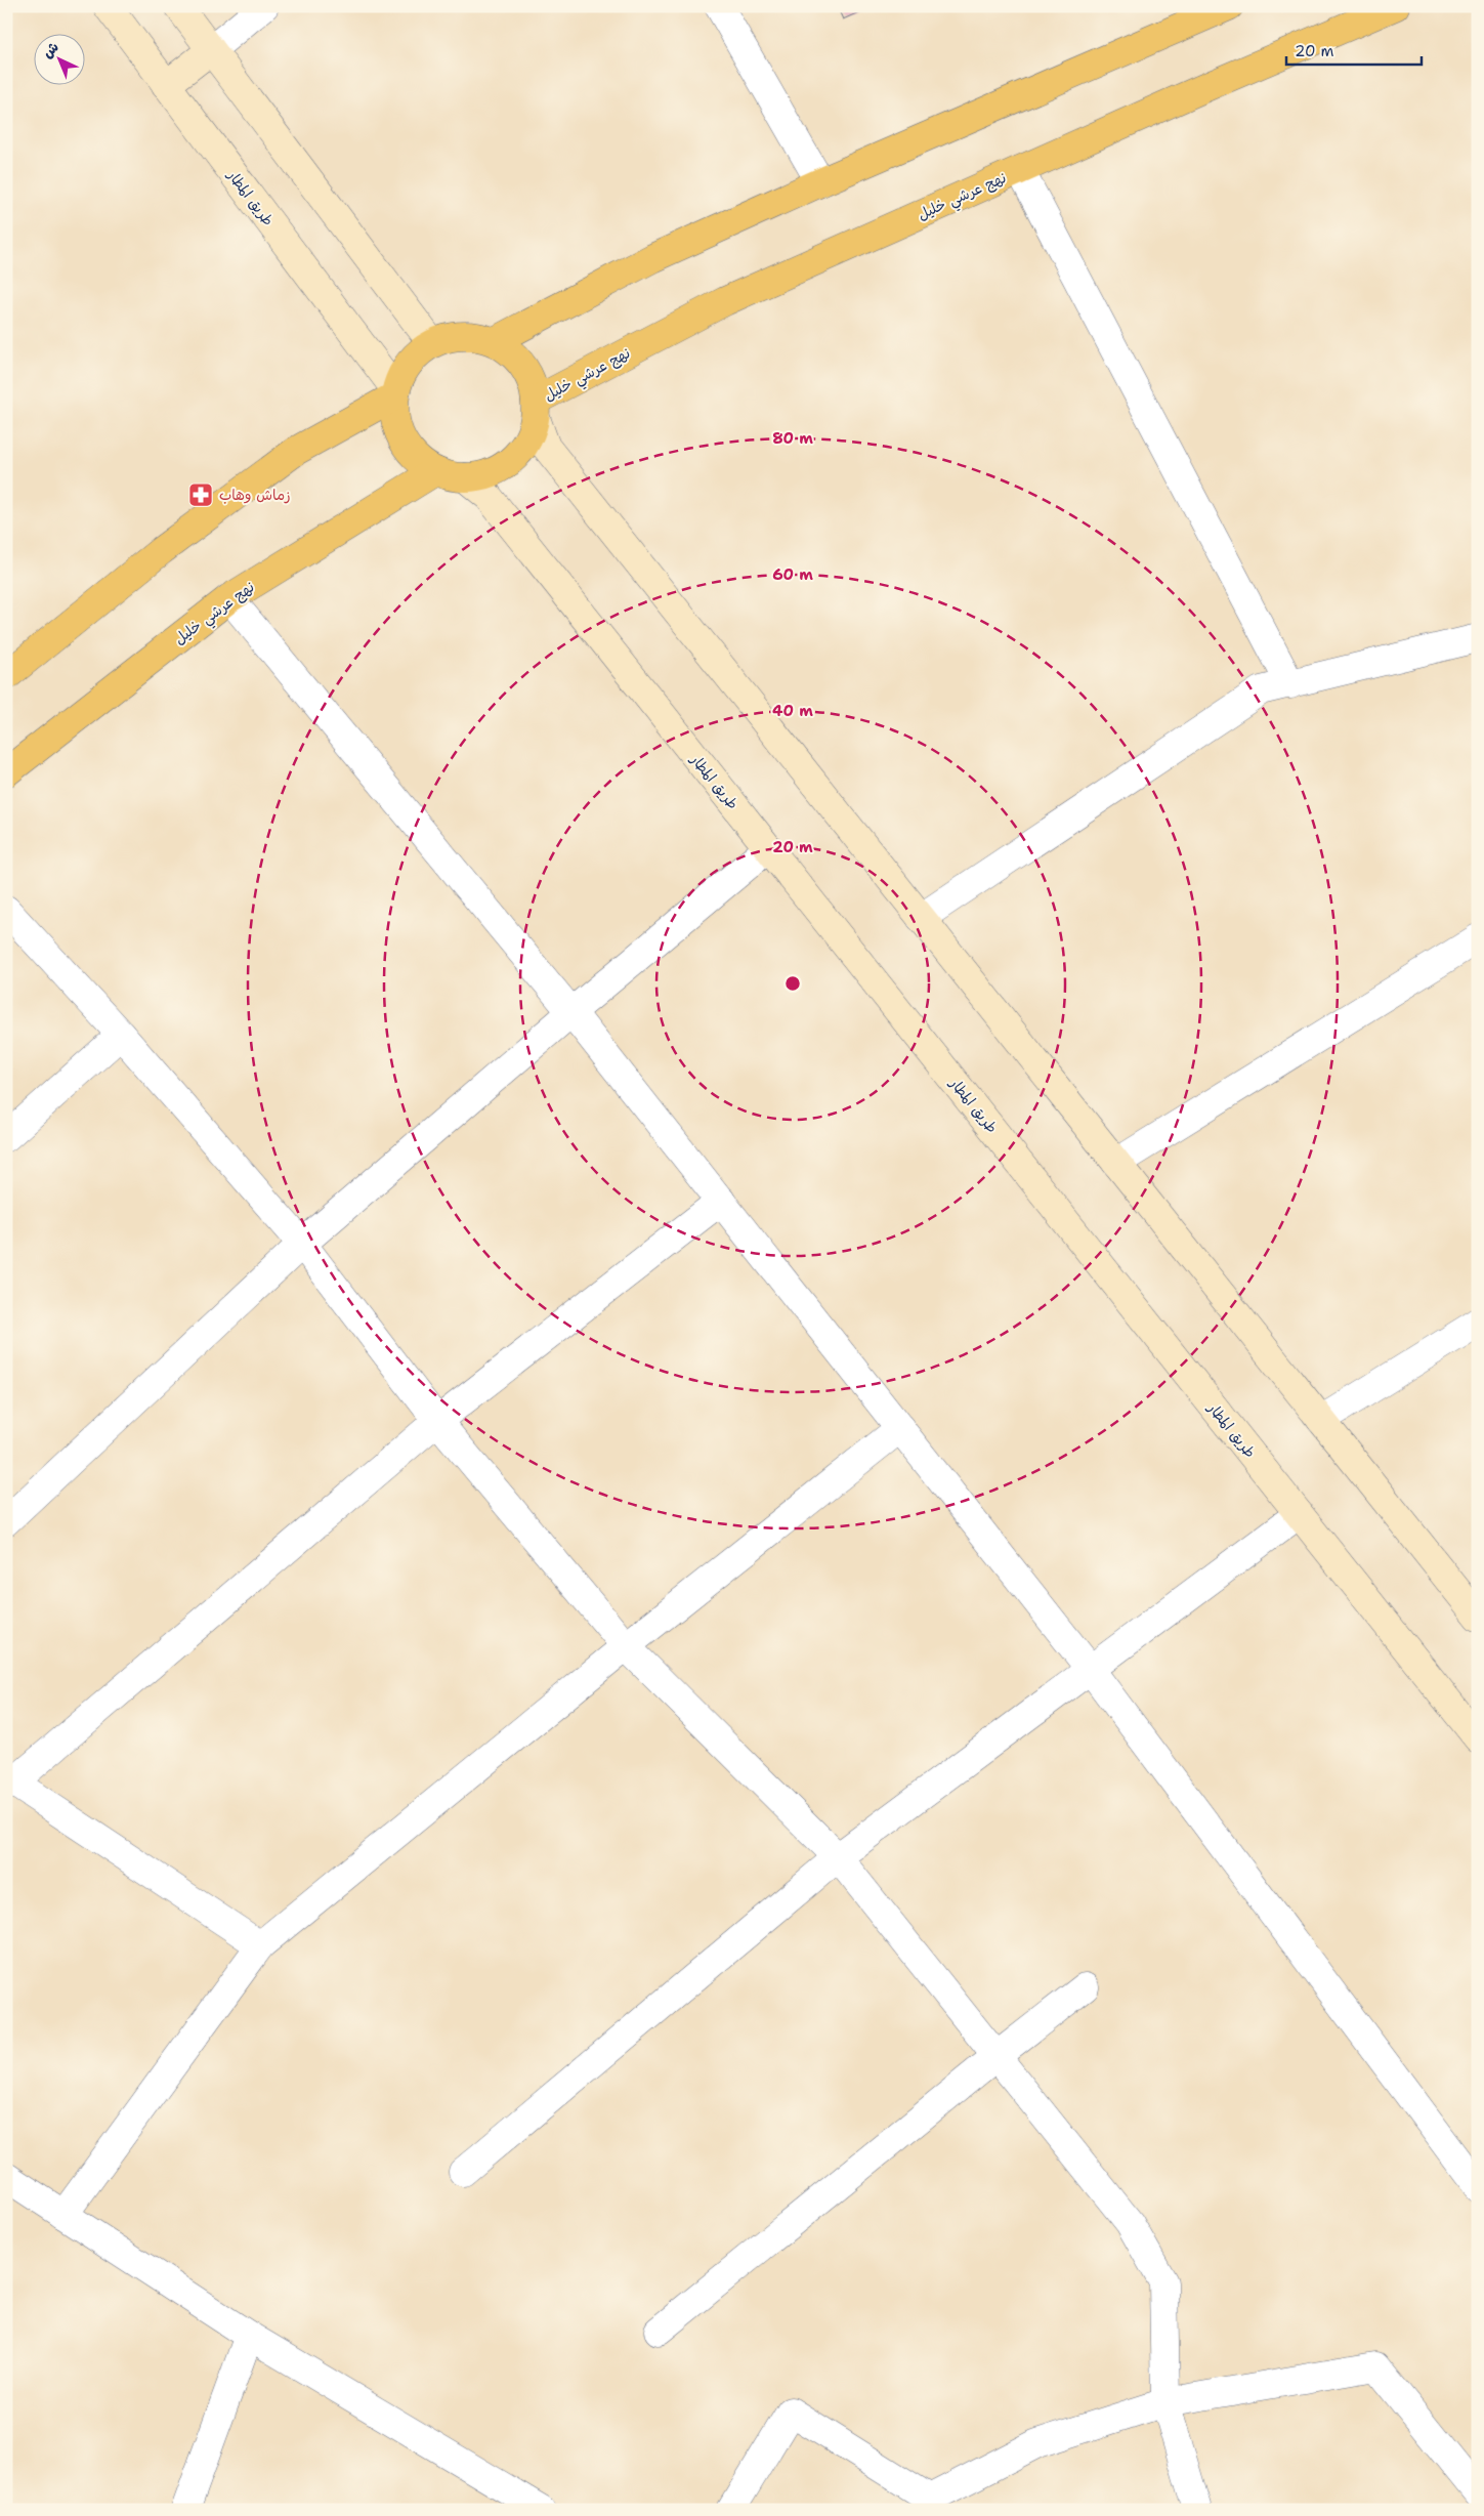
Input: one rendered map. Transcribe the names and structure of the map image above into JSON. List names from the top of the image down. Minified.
{"streets":{"highway":["نهج عرشي خليل"],"main road":["طريق المطار"]},"crossings":[["نهج عرشي خليل","طريق المطار"]],"places":{"pharmacy":["زماش وهاب"]},"scale_bar":"20 m","north":"top left","rings":["80 m","60 m","40 m","20 m"]}
